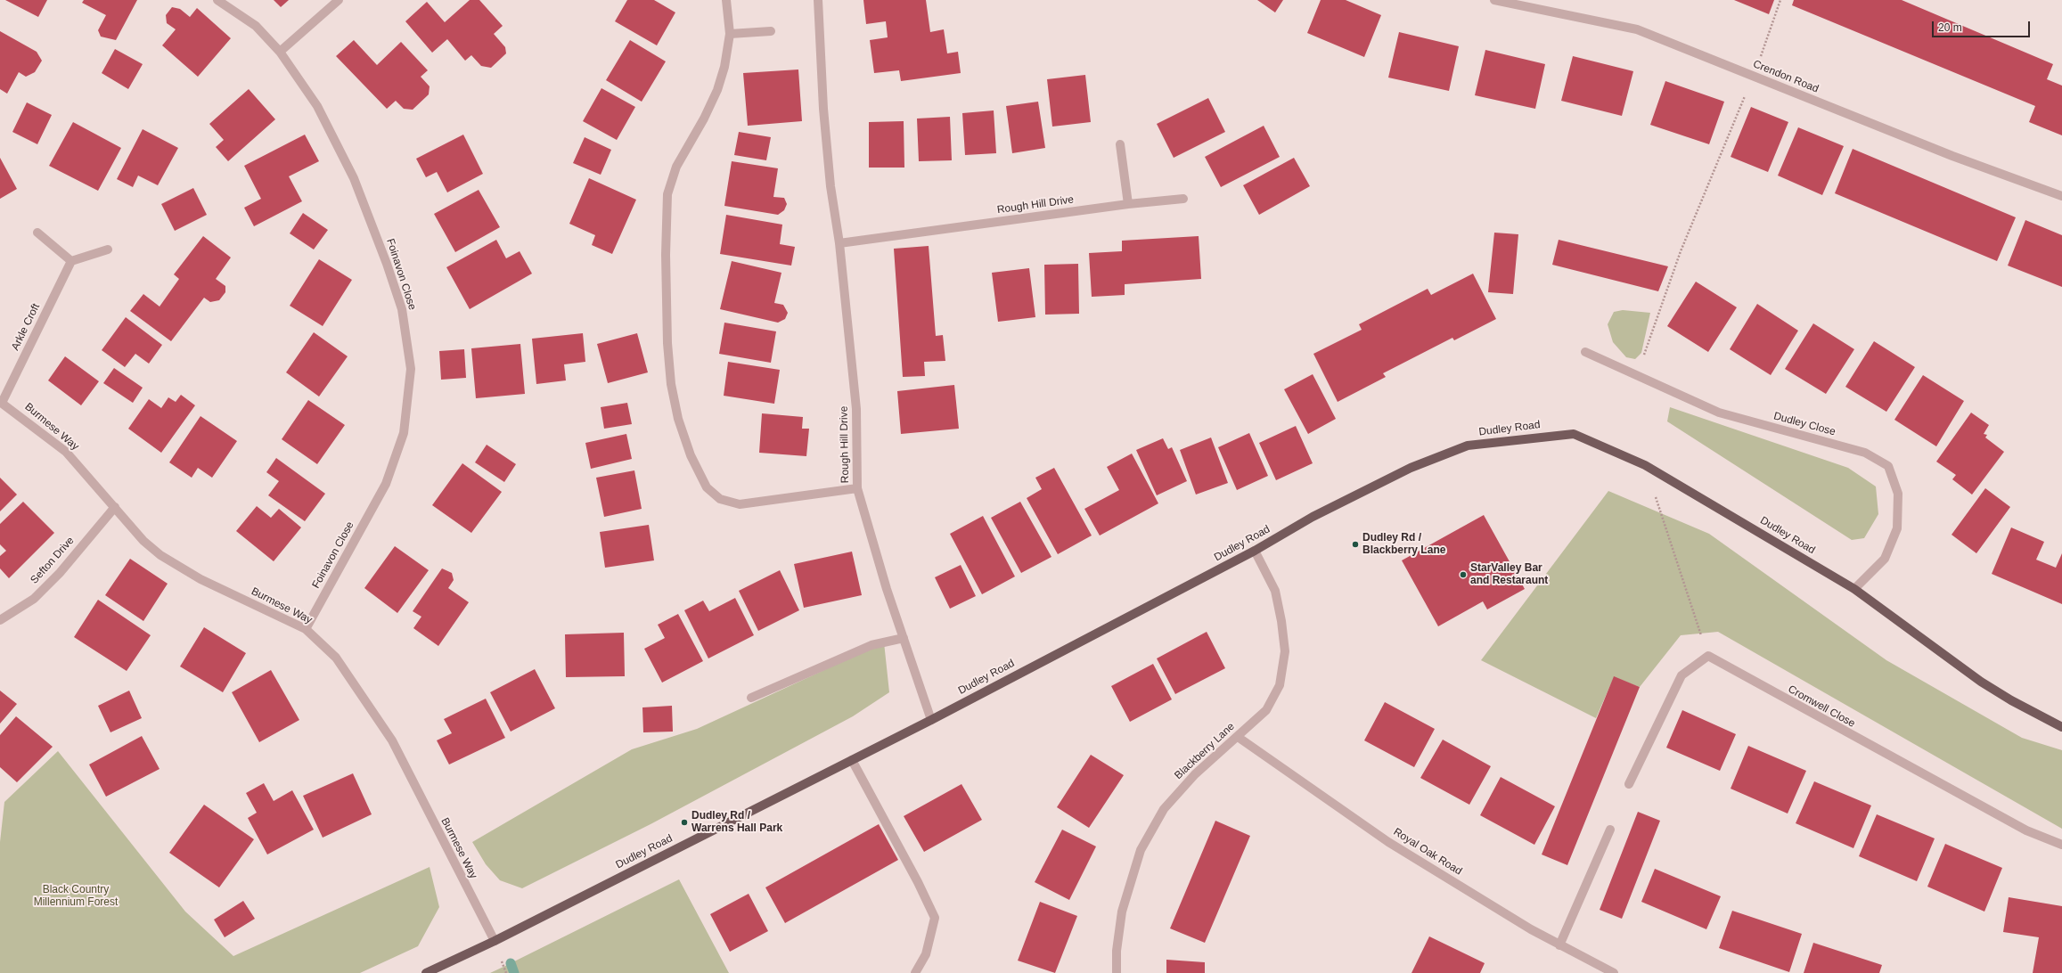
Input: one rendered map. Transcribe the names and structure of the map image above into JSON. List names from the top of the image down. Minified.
{"streets":{"main road":["Dudley Road"],"street":["Crendon Road","Rough Hill Drive","Foinavon Close","Arkle Croft","Dudley Close","Burmese Way","Sefton Drive","Cromwell Close","Blackberry Lane","Royal Oak Road"]},"crossings":[["Rough Hill Drive","Dudley Road"],["Foinavon Close","Burmese Way"],["Arkle Croft","Burmese Way"],["Dudley Close","Dudley Road"],["Burmese Way","Dudley Road"],["Burmese Way","Sefton Drive"],["Dudley Road","Blackberry Lane"],["Blackberry Lane","Royal Oak Road"]],"parks":["Black Country Millennium Forest"],"places":["Dudley Rd / Blackberry Lane","StarValley Bar and Restaraunt","Dudley Rd / Warrens Hall Park"],"scale_bar":"20 m"}
